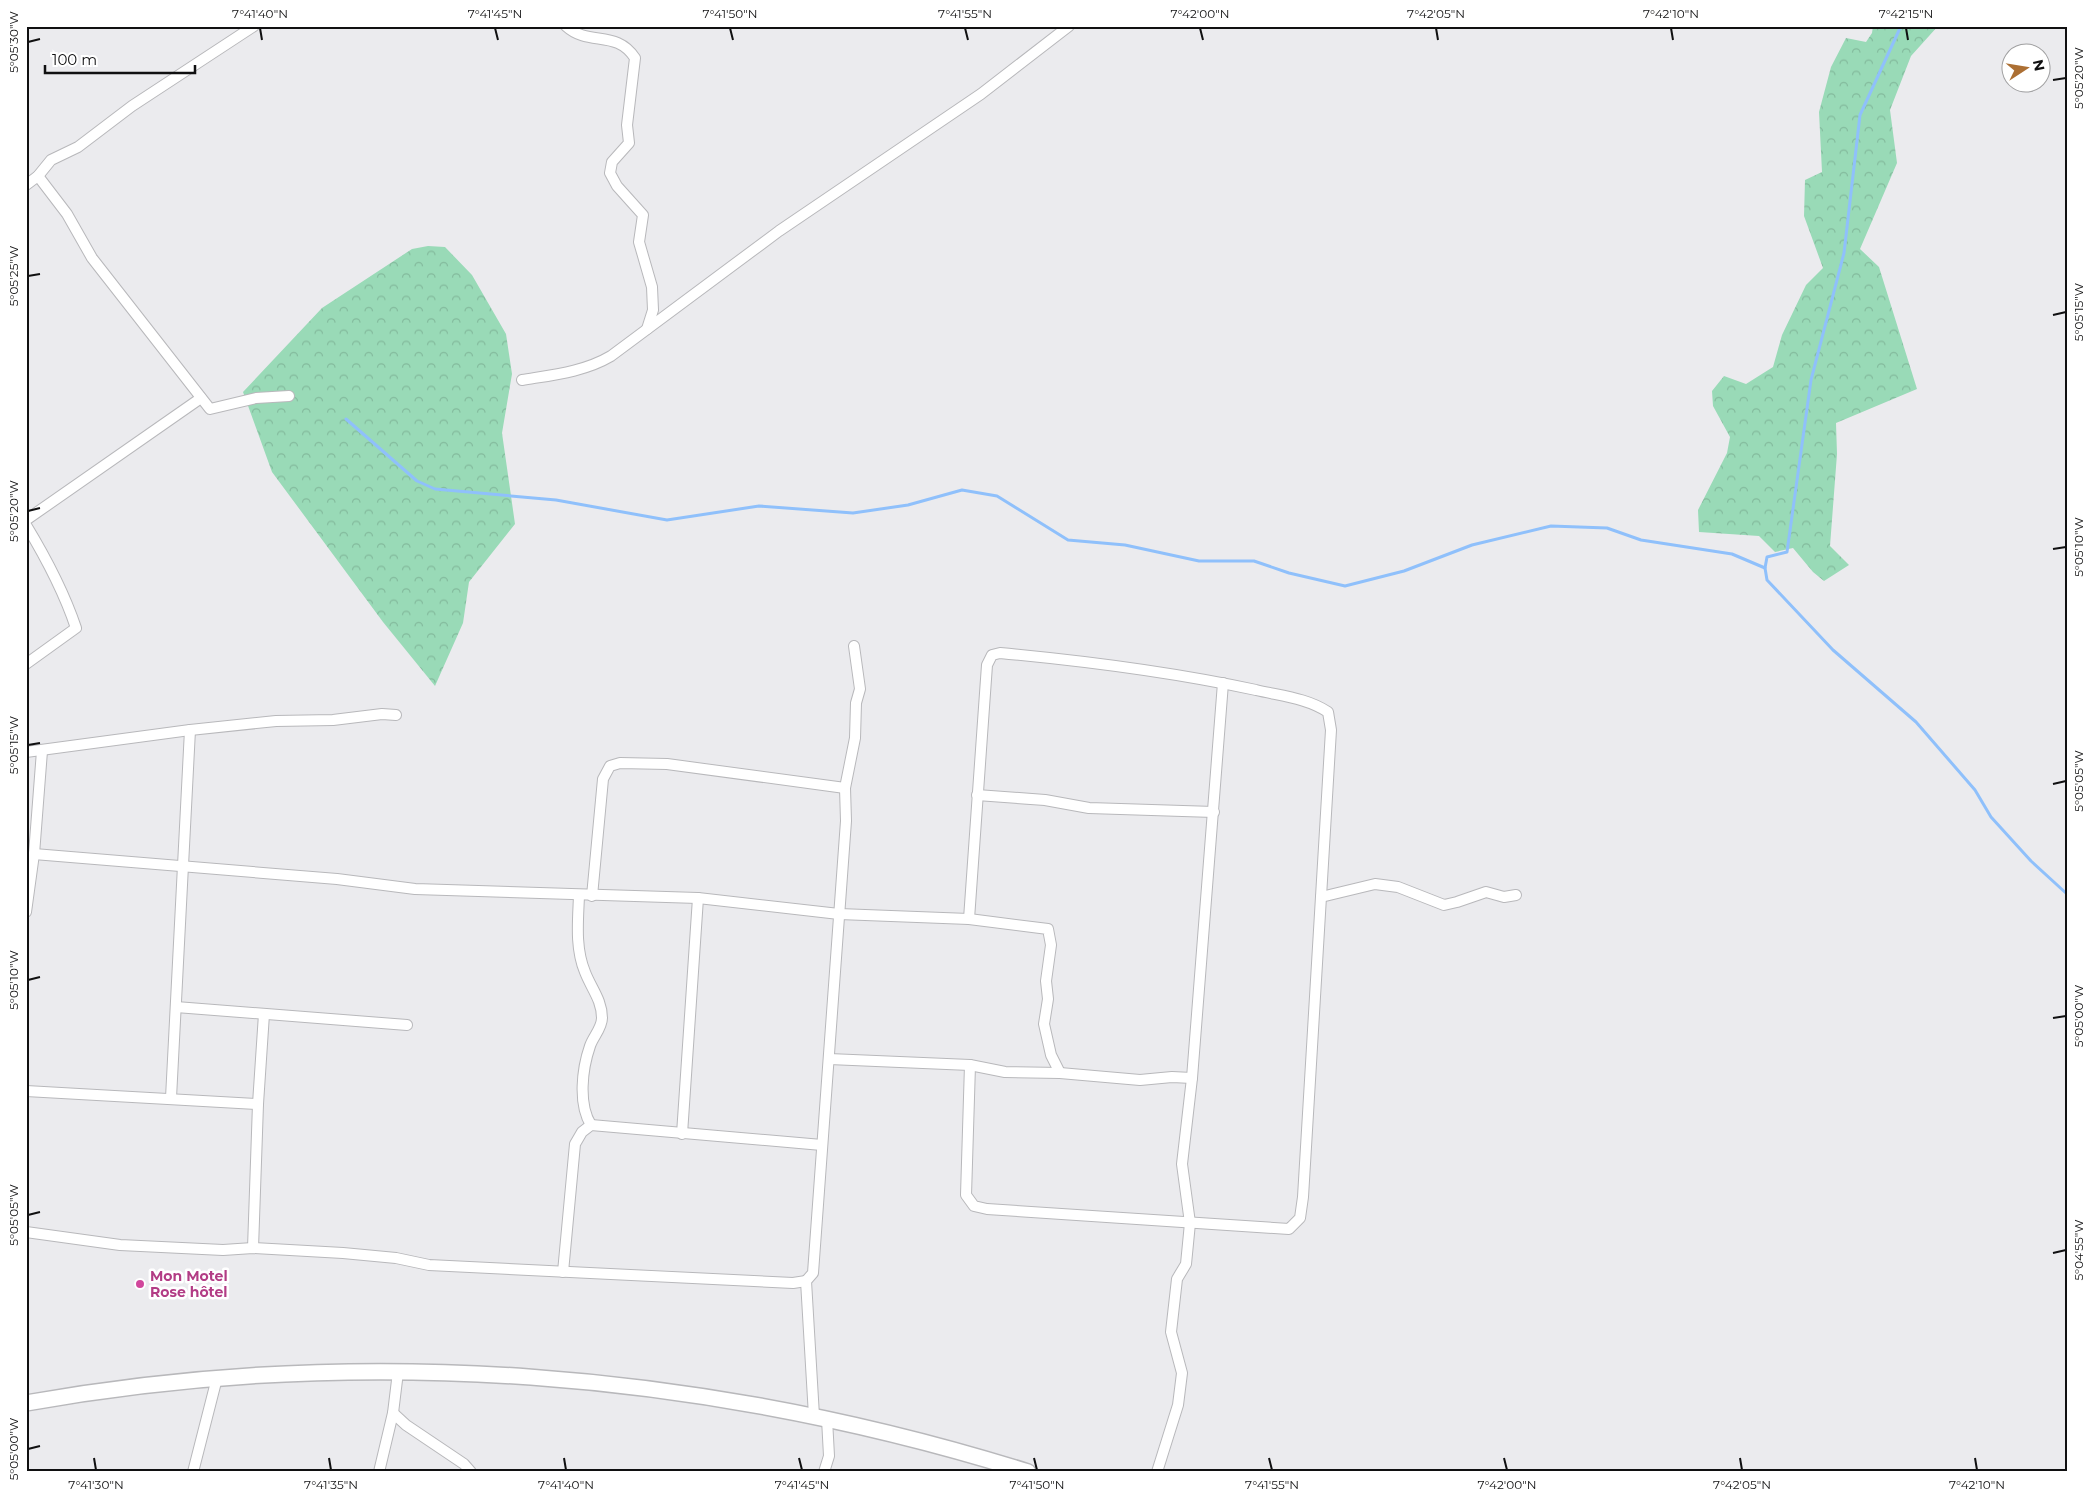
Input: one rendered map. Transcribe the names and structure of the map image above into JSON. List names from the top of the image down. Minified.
{"places":["Mon Motel Rose hôtel"],"scale_bar":"100 m","north":"right","coordinates":["7°41'40\"N","7°41'45\"N","7°41'50\"N","7°41'55\"N","7°42'00\"N","7°42'05\"N","7°42'10\"N","7°42'15\"N","5°05'30\"W","5°05'20\"W","5°05'25\"W","5°05'15\"W","5°05'10\"W","5°05'05\"W","5°05'00\"W","5°04'55\"W","7°41'30\"N","7°41'35\"N"]}
